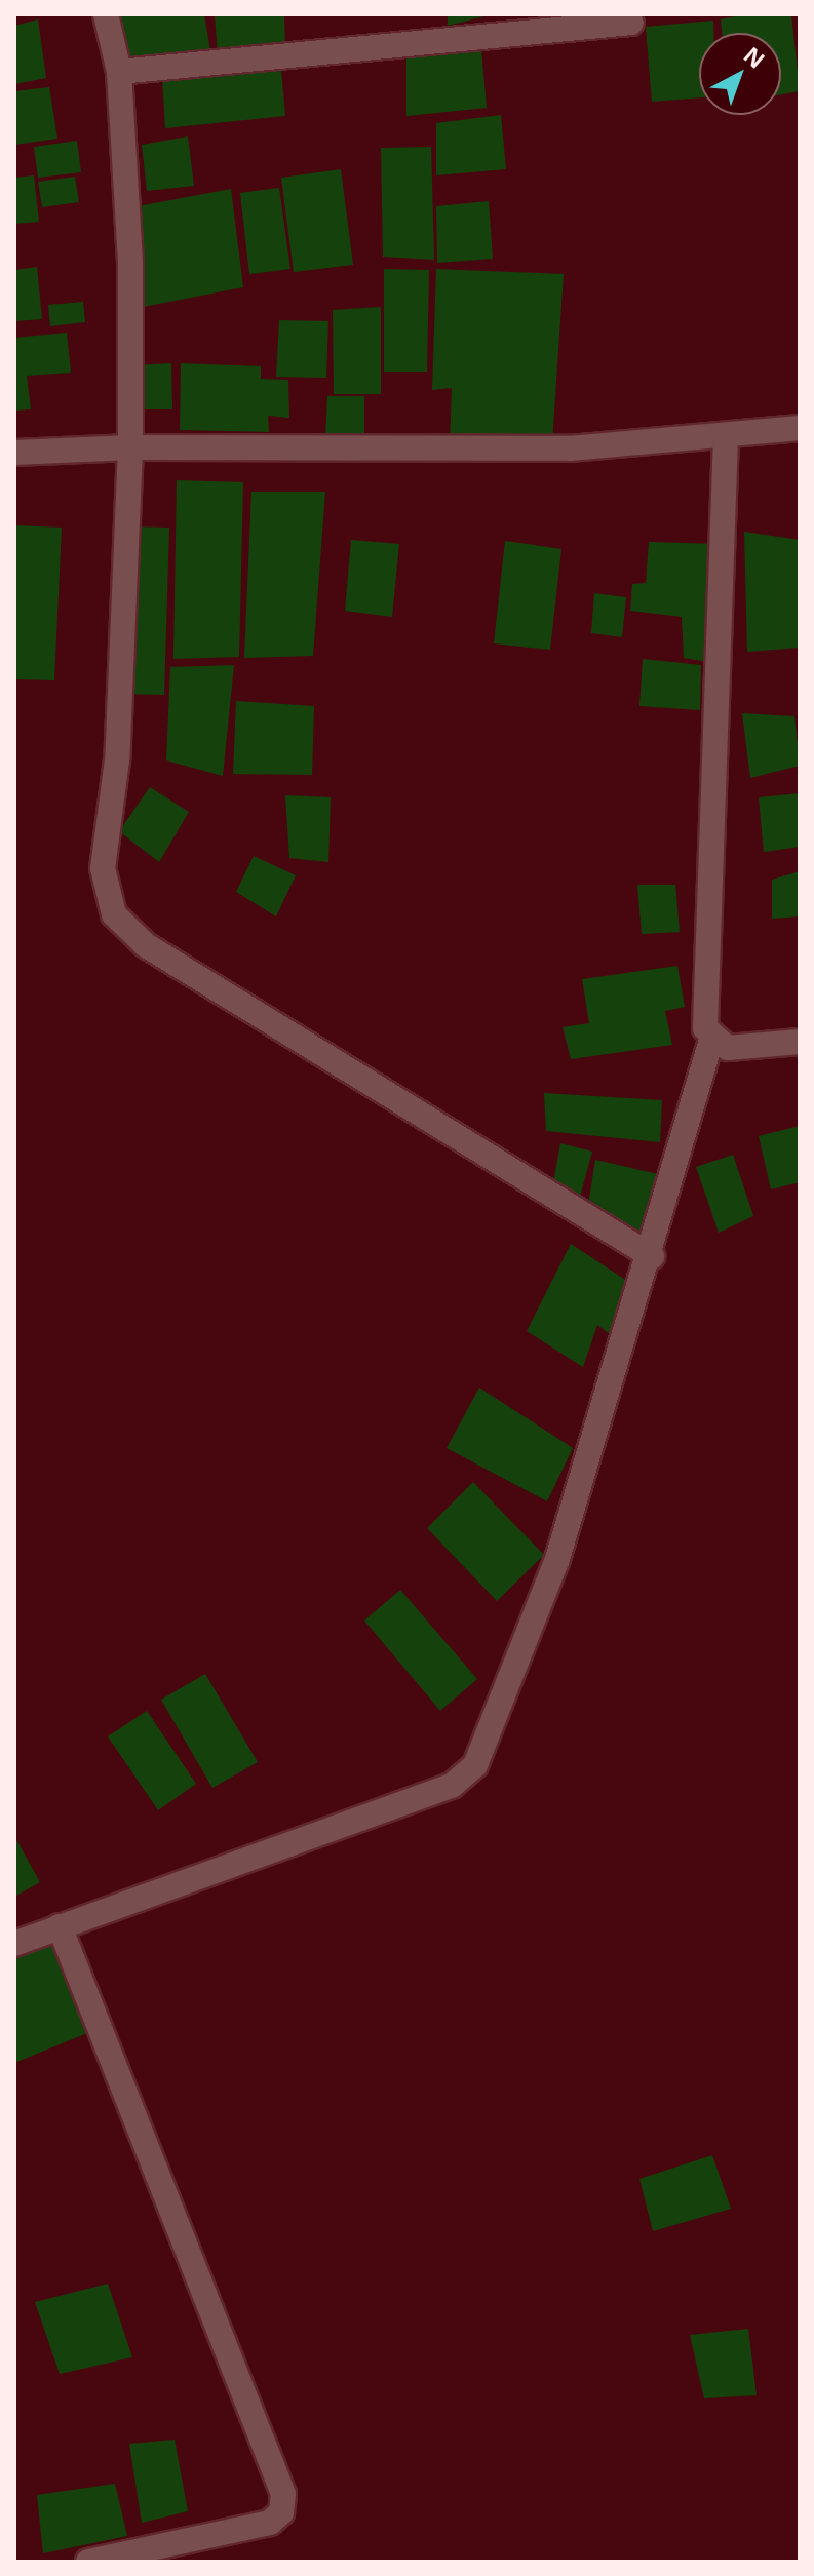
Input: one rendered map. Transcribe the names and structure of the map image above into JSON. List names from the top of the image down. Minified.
{"north":"top right"}
